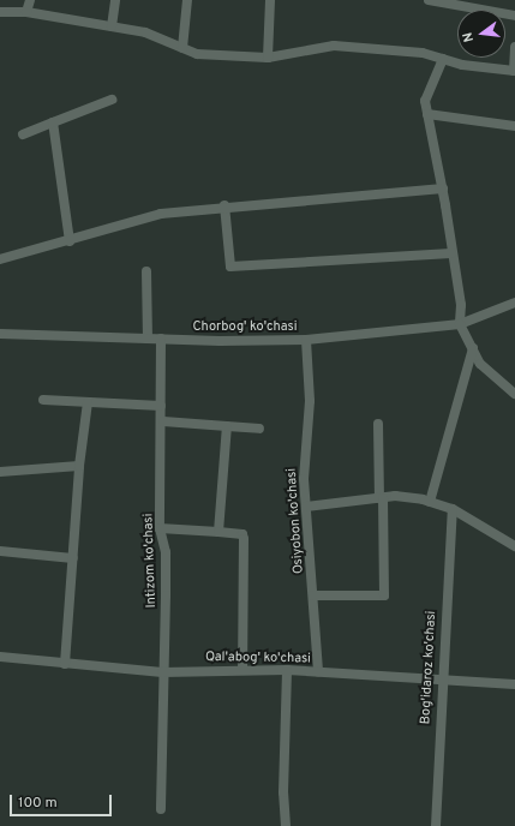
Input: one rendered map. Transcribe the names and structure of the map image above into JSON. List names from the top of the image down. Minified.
{"streets":{"street":["Сhorbog' ko'chasi","Osiyobon ko'chasi","Intizom ko'chasi","Qal'abog' ko'chasi","Bog'idaroz ko'chasi"]},"crossings":[["Сhorbog' ko'chasi","Osiyobon ko'chasi"],["Сhorbog' ko'chasi","Intizom ko'chasi"],["Osiyobon ko'chasi","Qal'abog' ko'chasi"],["Intizom ko'chasi","Qal'abog' ko'chasi"],["Qal'abog' ko'chasi","Bog'idaroz ko'chasi"]],"scale_bar":"100 m","north":"left"}
